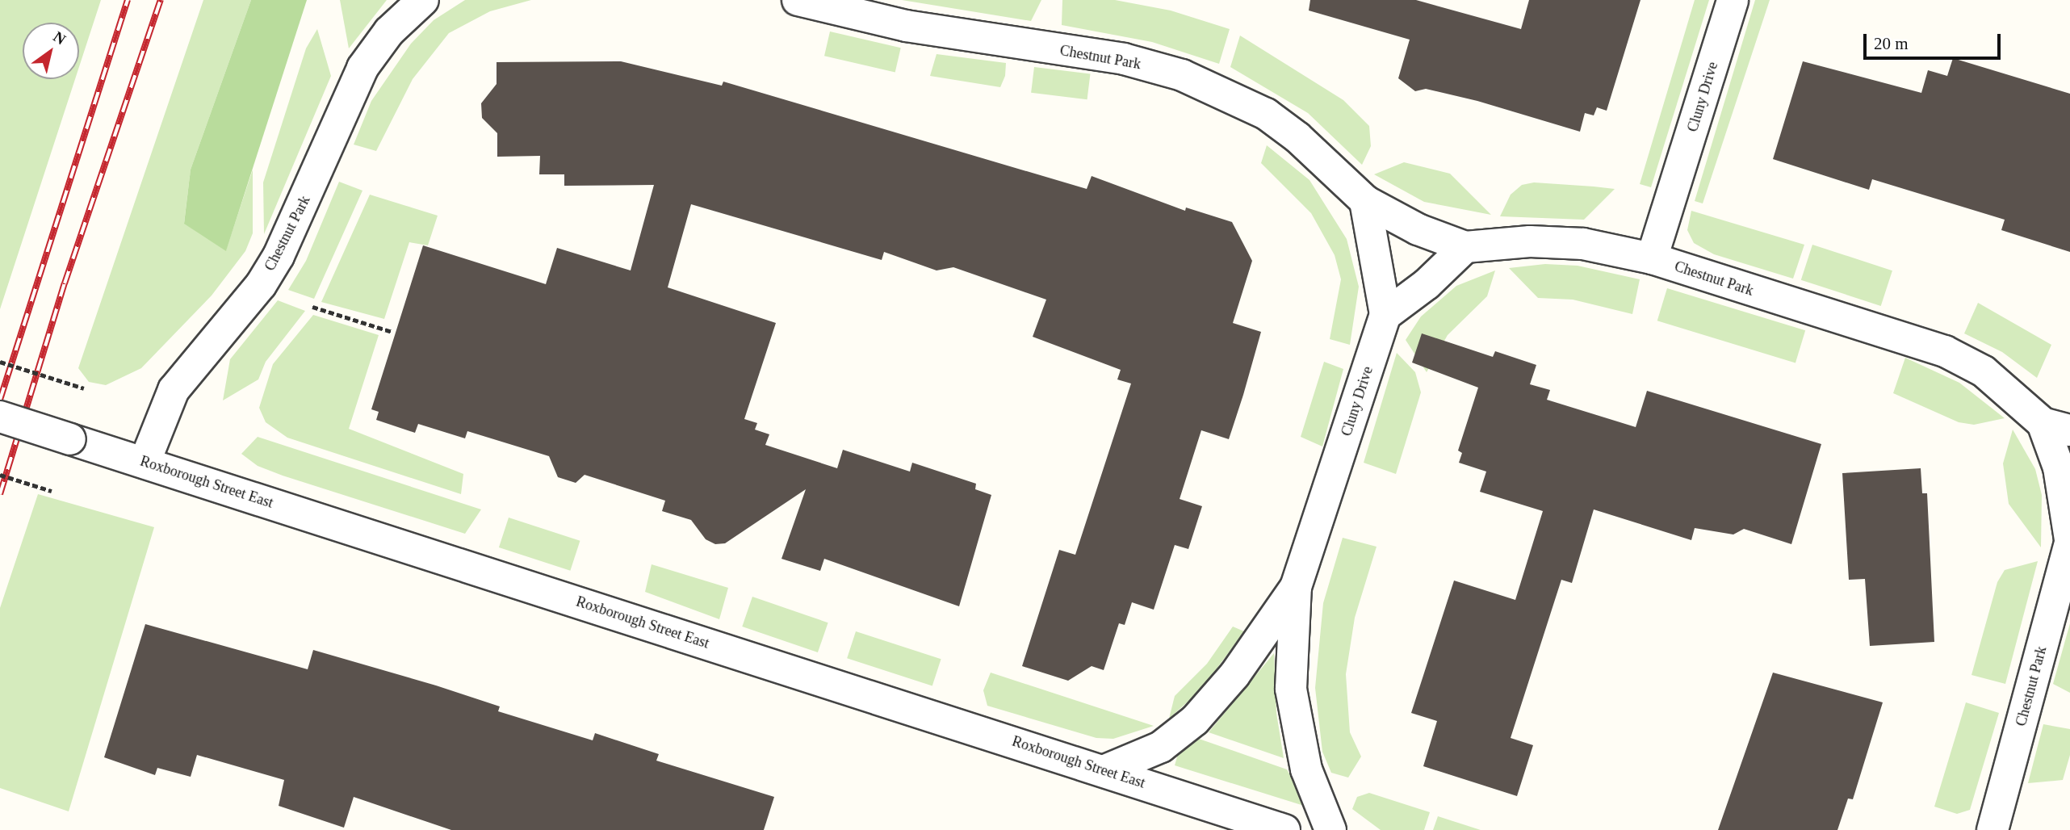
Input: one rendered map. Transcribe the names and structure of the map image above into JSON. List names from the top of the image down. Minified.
{"streets":{"street":["Chestnut Park","Cluny Drive","Roxborough Street East"]},"crossings":[["Chestnut Park","Cluny Drive"],["Chestnut Park","Roxborough Street East"],["Cluny Drive","Roxborough Street East"]],"scale_bar":"20 m","north":"top right"}
